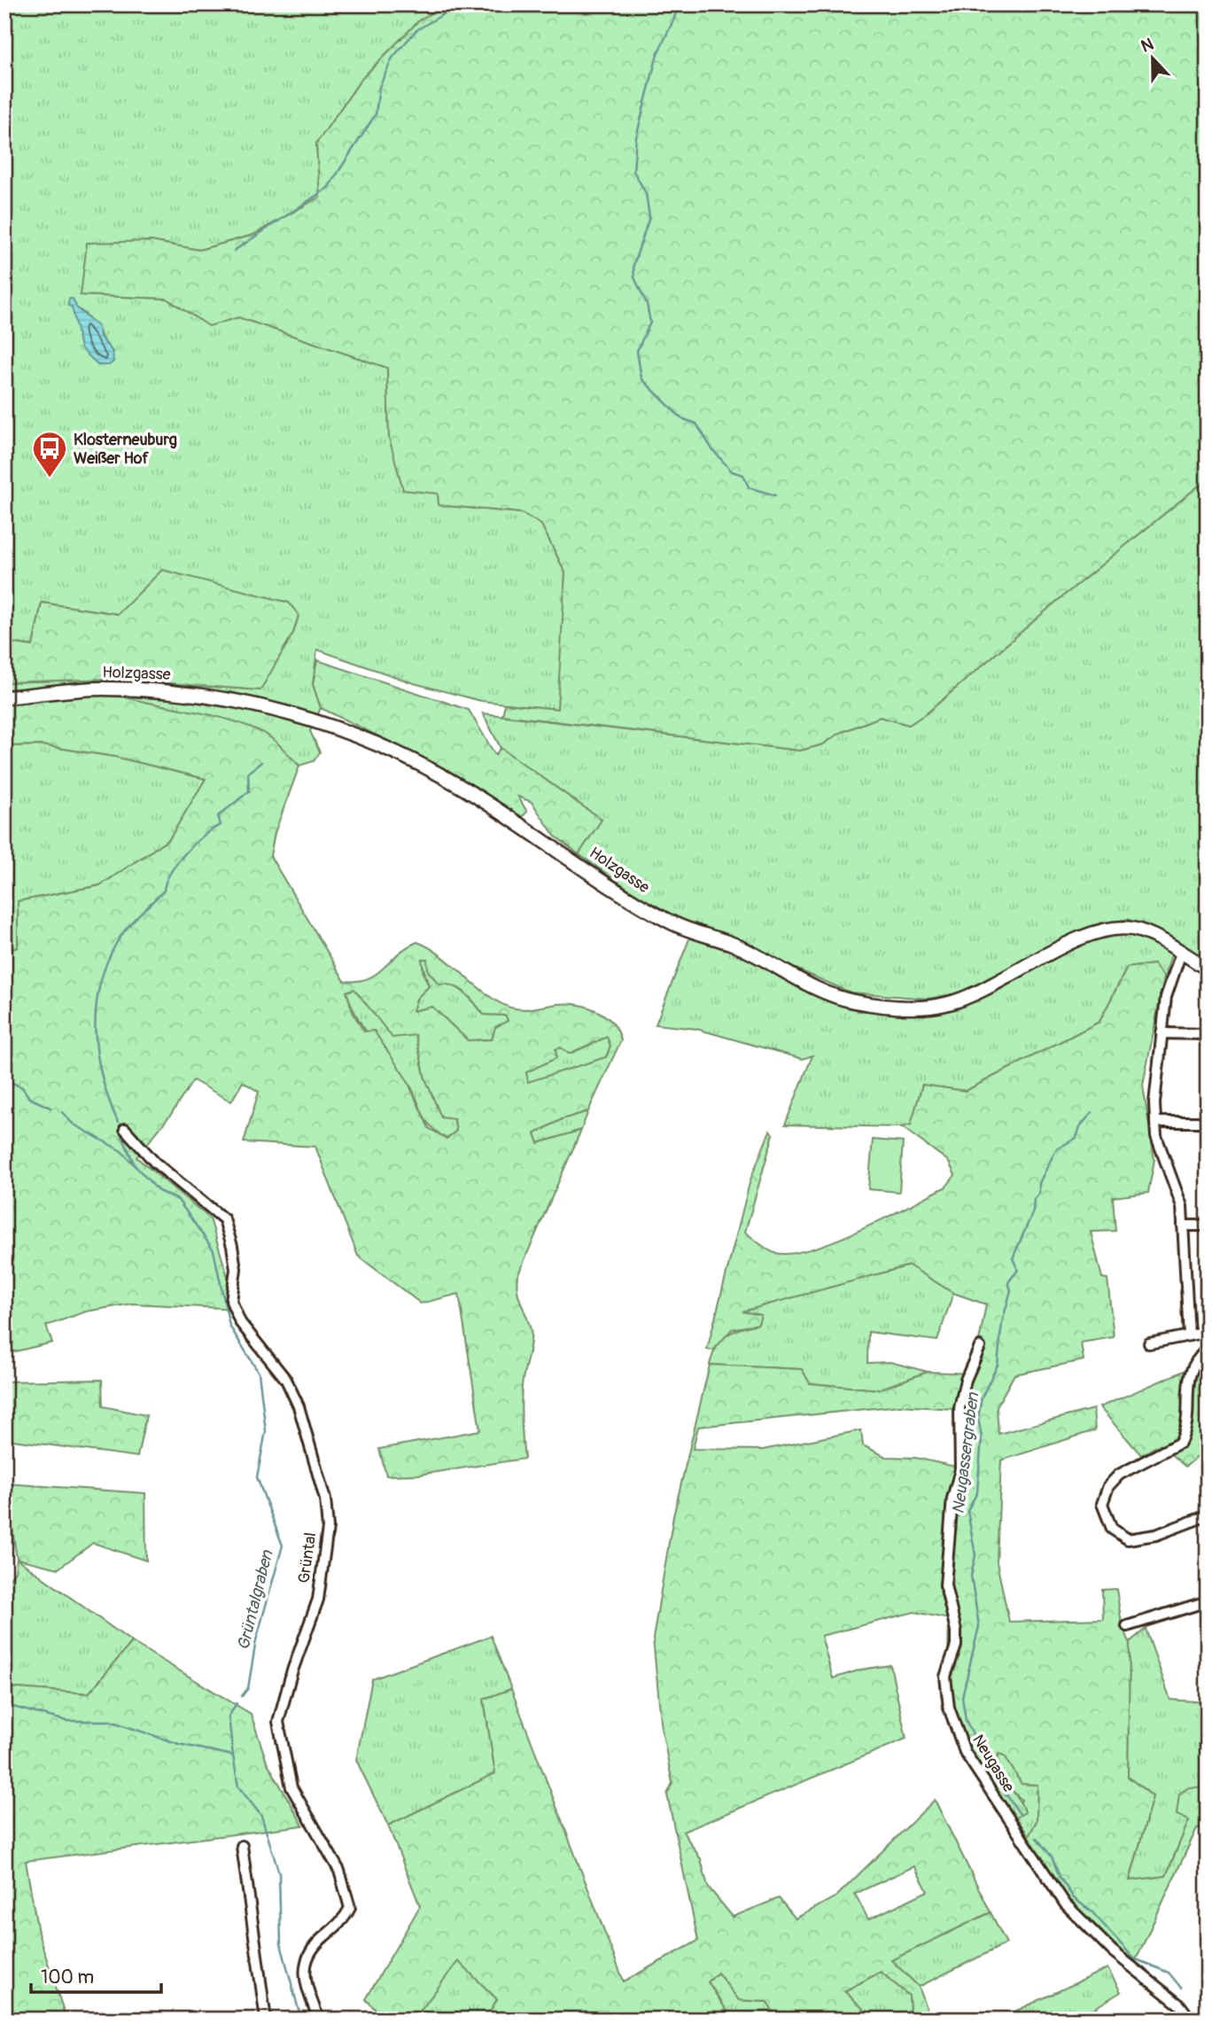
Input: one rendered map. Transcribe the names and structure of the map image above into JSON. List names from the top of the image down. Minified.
{"streets":{"street":["Holzgasse","Grüntal","Neugasse"]},"water":["Neugassergraben","Grüntalgraben"],"places":{"bus stop":["Klosterneuburg Weißer Hof"]},"scale_bar":"100 m","north":"top"}
